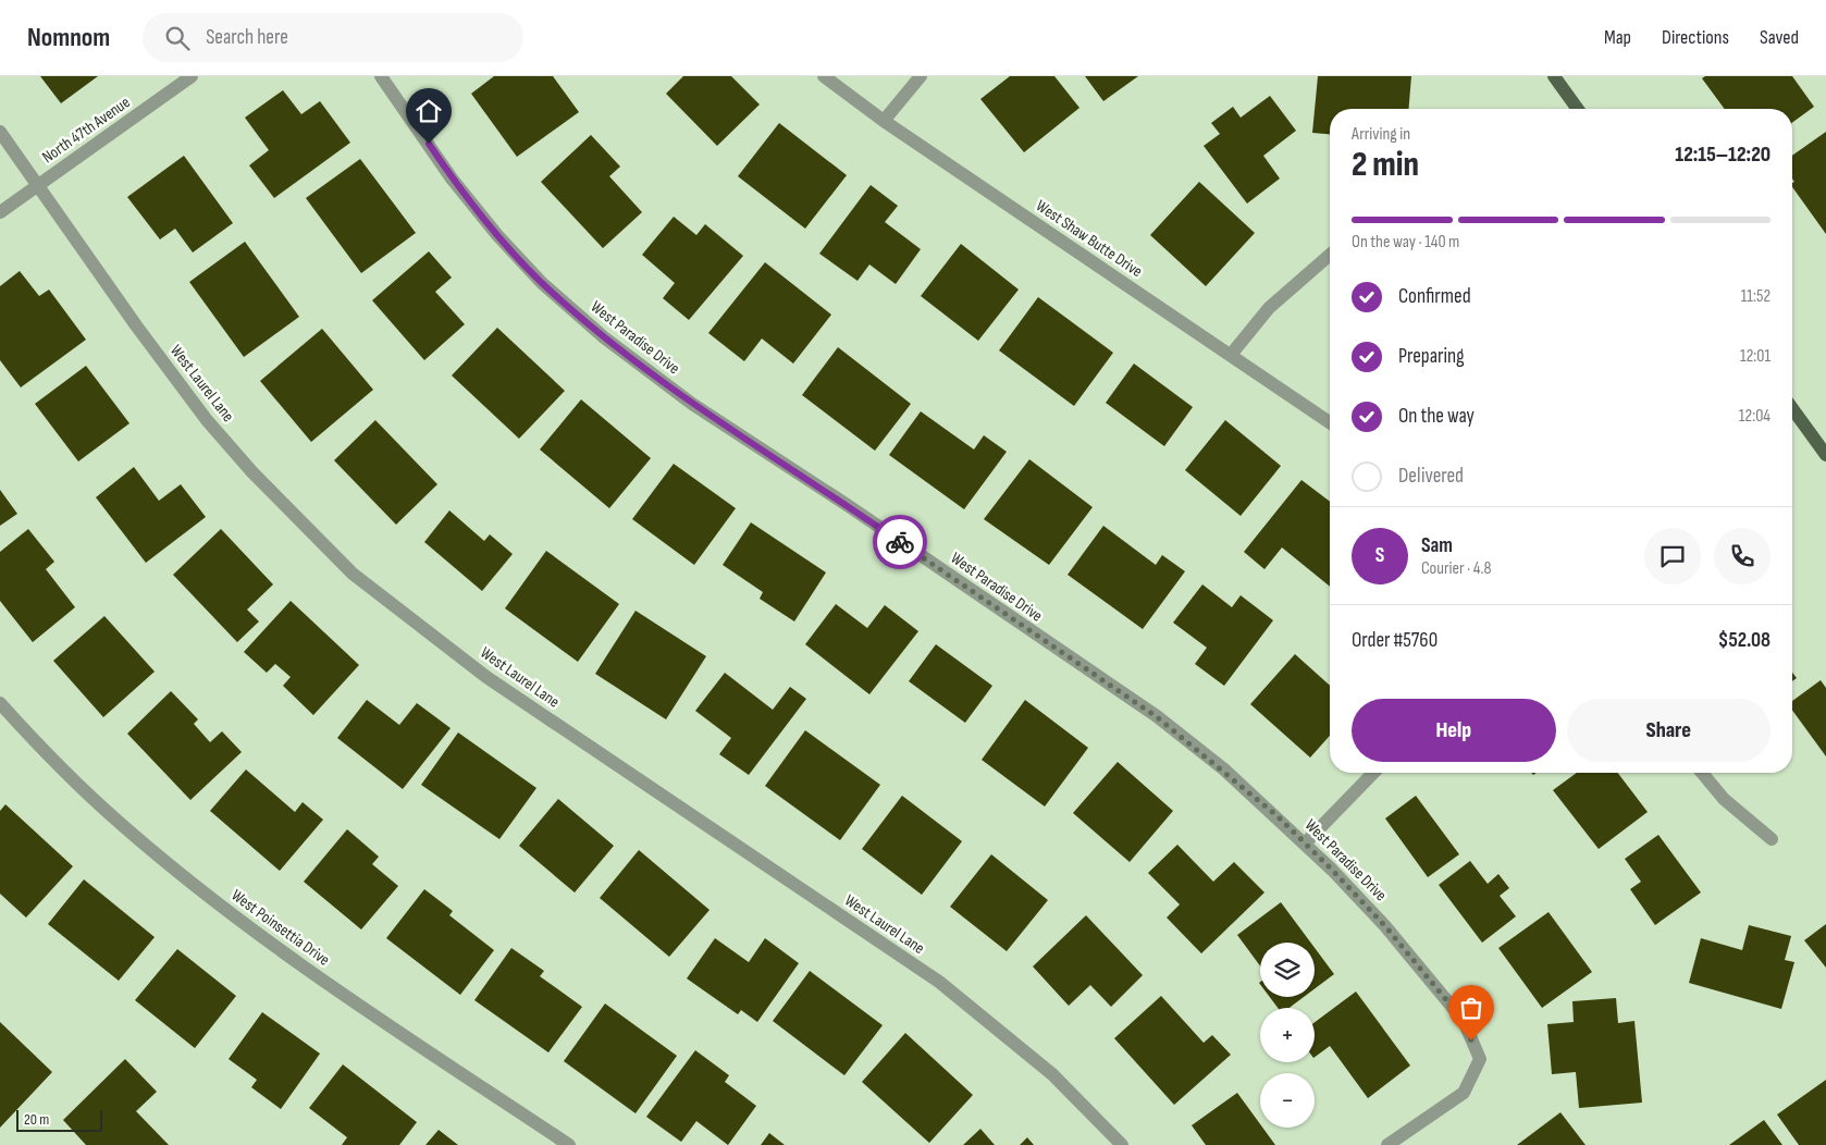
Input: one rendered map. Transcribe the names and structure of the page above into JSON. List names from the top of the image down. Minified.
{"streets":{"street":["North 47th Avenue","West Shaw Butte Drive","West Paradise Drive","West Laurel Lane","West Poinsettia Drive"]},"crossings":[["North 47th Avenue","West Laurel Lane"]],"scale_bar":"20 m","page":{"header":"Nomnom","search":"Search here","nav":["Map","Directions","Saved"],"heading":["2 min","Arriving in","12:15–12:20"],"panel":["Sam","Courier · 4.8","Order #5760","$52.08"],"bar":"On the way · 140 m","list":[["Confirmed","11:52"],["Preparing","12:01"],["On the way","12:04"],"Delivered"],"round":"S","buttons":["Help","Share"],"map_buttons":["+","−"],"scale":"20 m"}}
